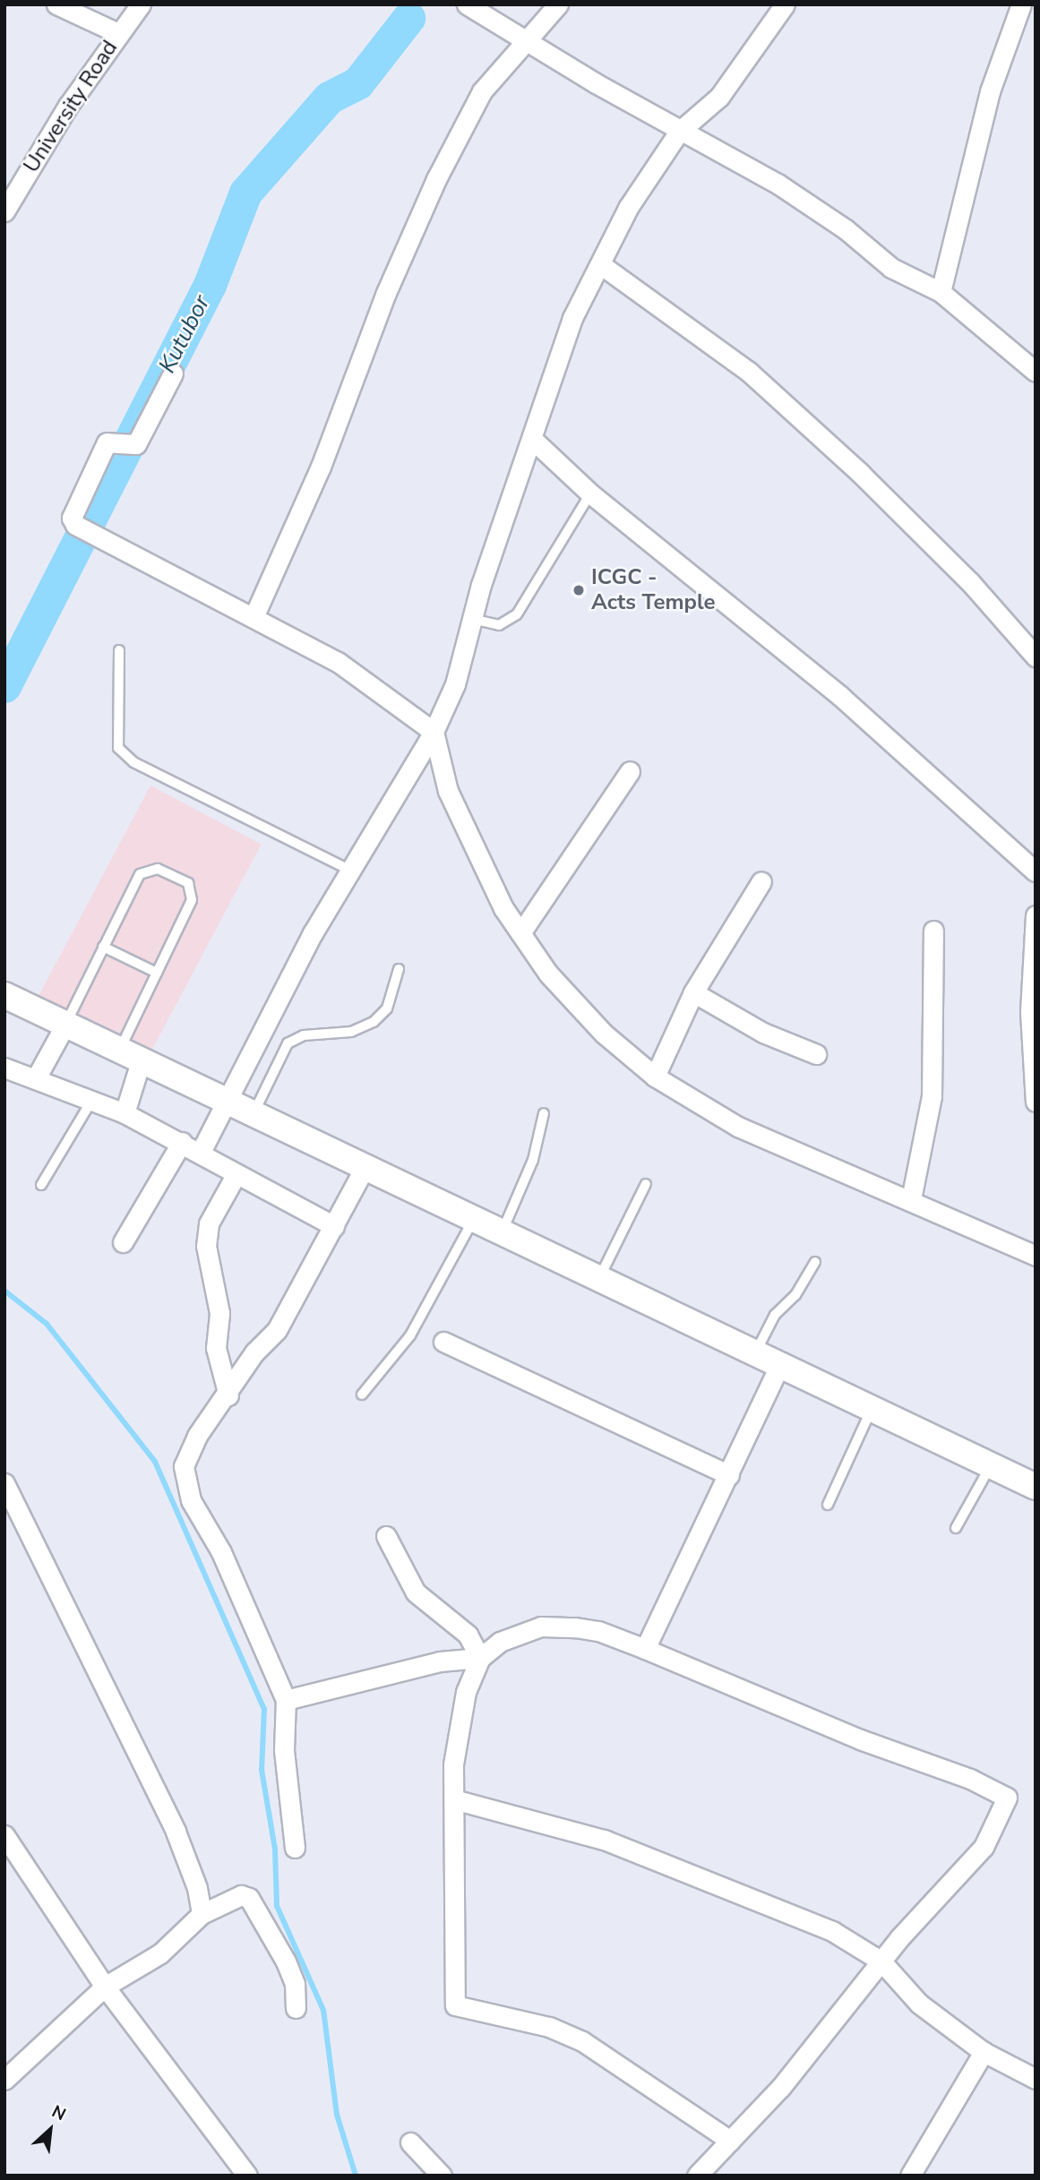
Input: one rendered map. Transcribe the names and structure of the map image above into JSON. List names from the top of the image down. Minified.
{"streets":{"street":["University Road"]},"water":["Kutubor"],"places":["ICGC - Acts Temple"],"north":"top right"}
